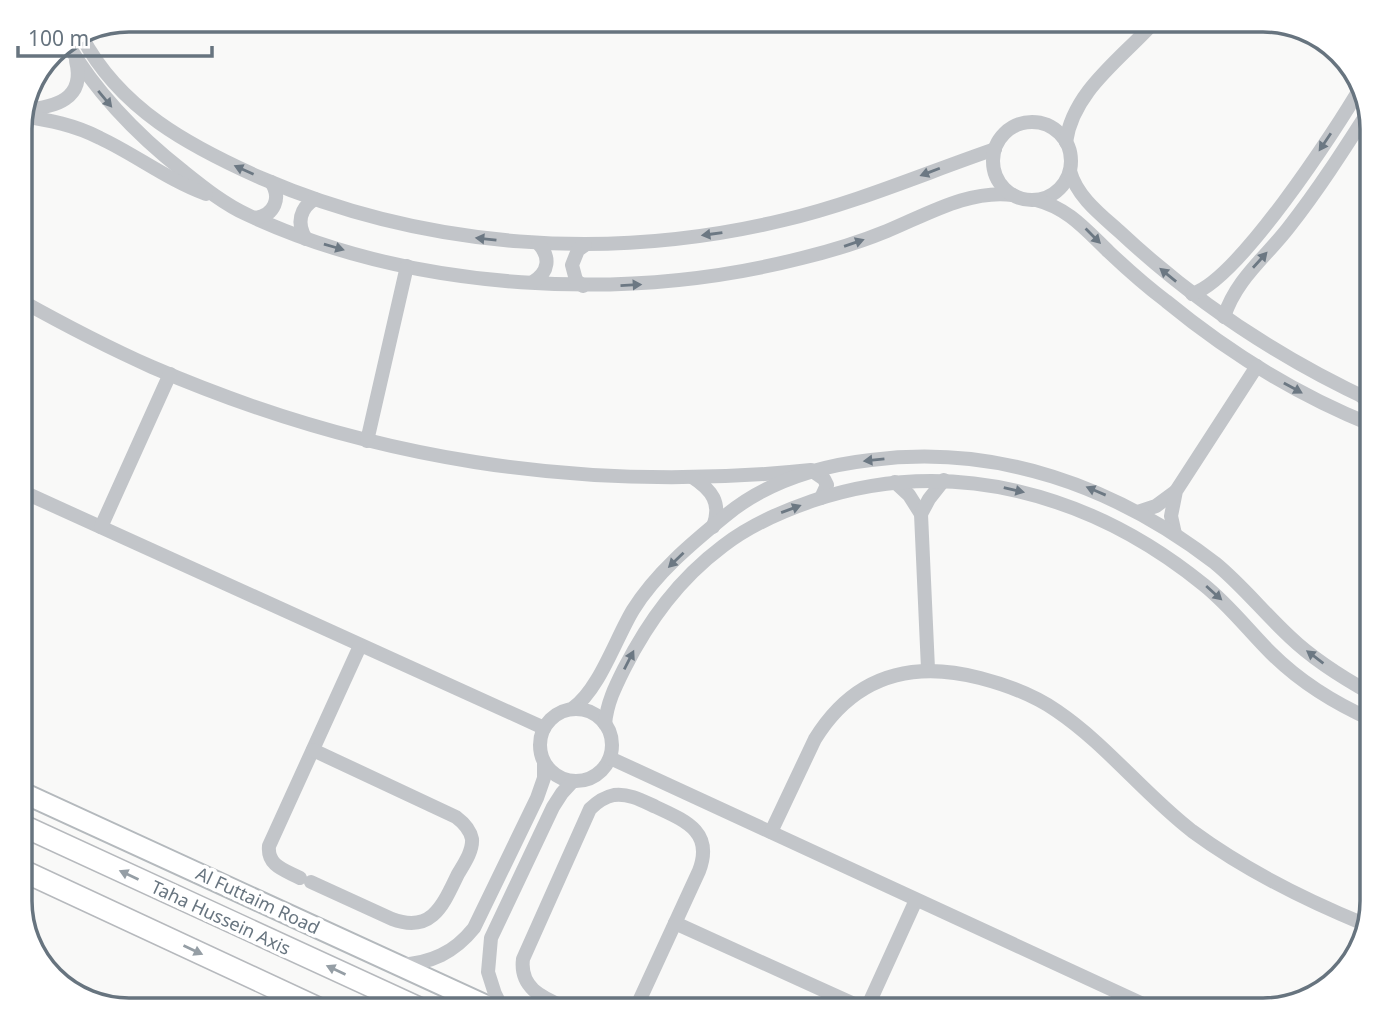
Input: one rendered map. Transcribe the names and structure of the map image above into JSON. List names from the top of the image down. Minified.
{"streets":{"main road":["Taha Hussein Axis"],"street":["Al Futtaim Road"]},"scale_bar":"100 m"}
